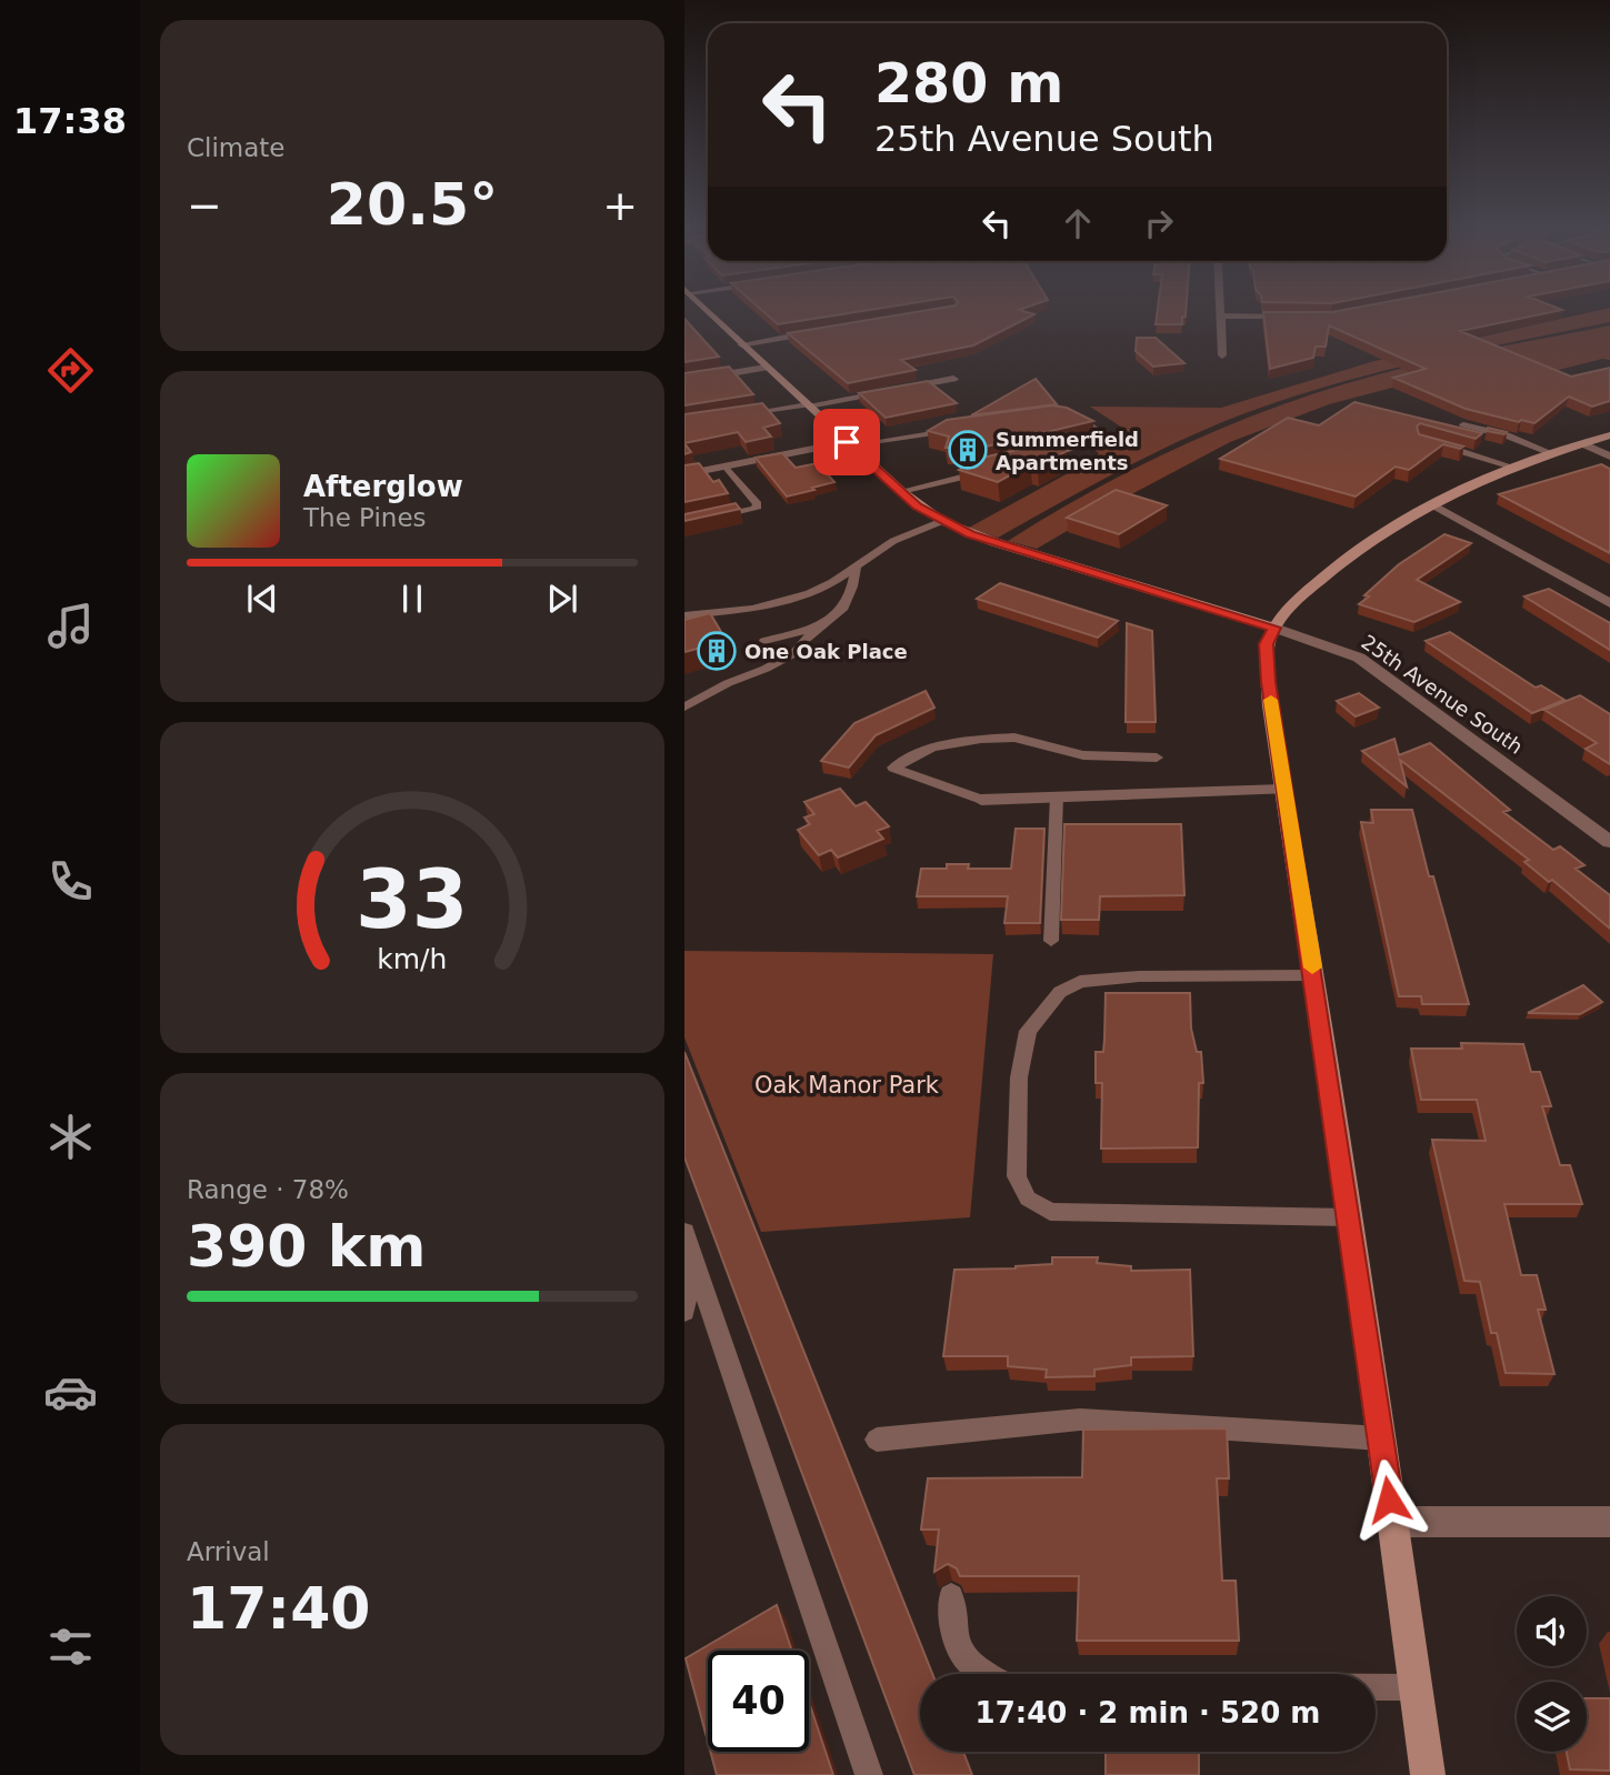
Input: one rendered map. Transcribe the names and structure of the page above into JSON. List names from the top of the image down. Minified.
{"streets":{"street":["25th Avenue South"]},"parks":["Oak Manor Park"],"places":{"building":["Summerfield Apartments","One Oak Place"]},"page":{"tabs":"17:38","tile":["Climate",["Range · 78%","390 km"],["Arrival","17:40"]],"turn":["280 m","25th Avenue South"],"heat":["−","20.5°","+"],"song":["Afterglow","The Pines"],"limit":"40","trip":"17:40 · 2 min · 520 m","gauge":["33","km/h"]}}
